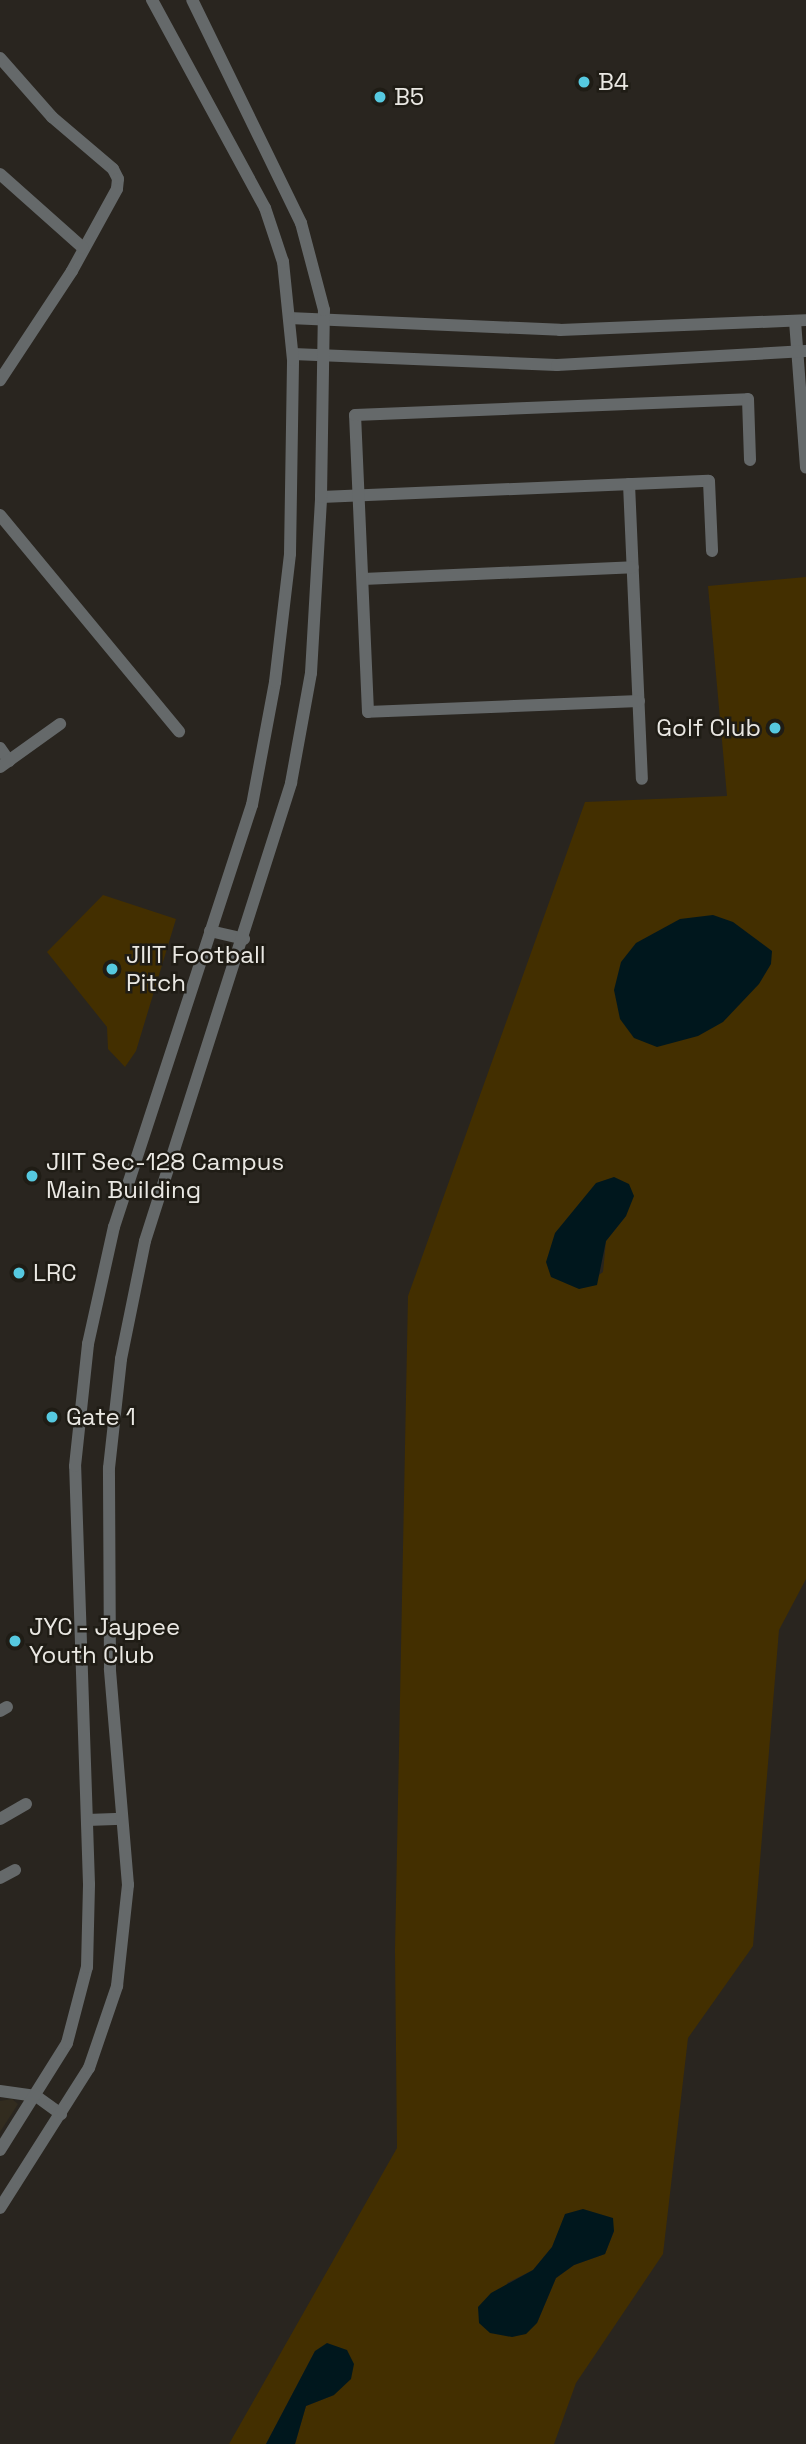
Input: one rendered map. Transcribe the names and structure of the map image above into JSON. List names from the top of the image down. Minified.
{"places":["B4","B5","Golf Club","JIIT Football Pitch","JIIT Sec-128 Campus Main Building","LRC","Gate 1","JYC - Jaypee Youth Club"]}
